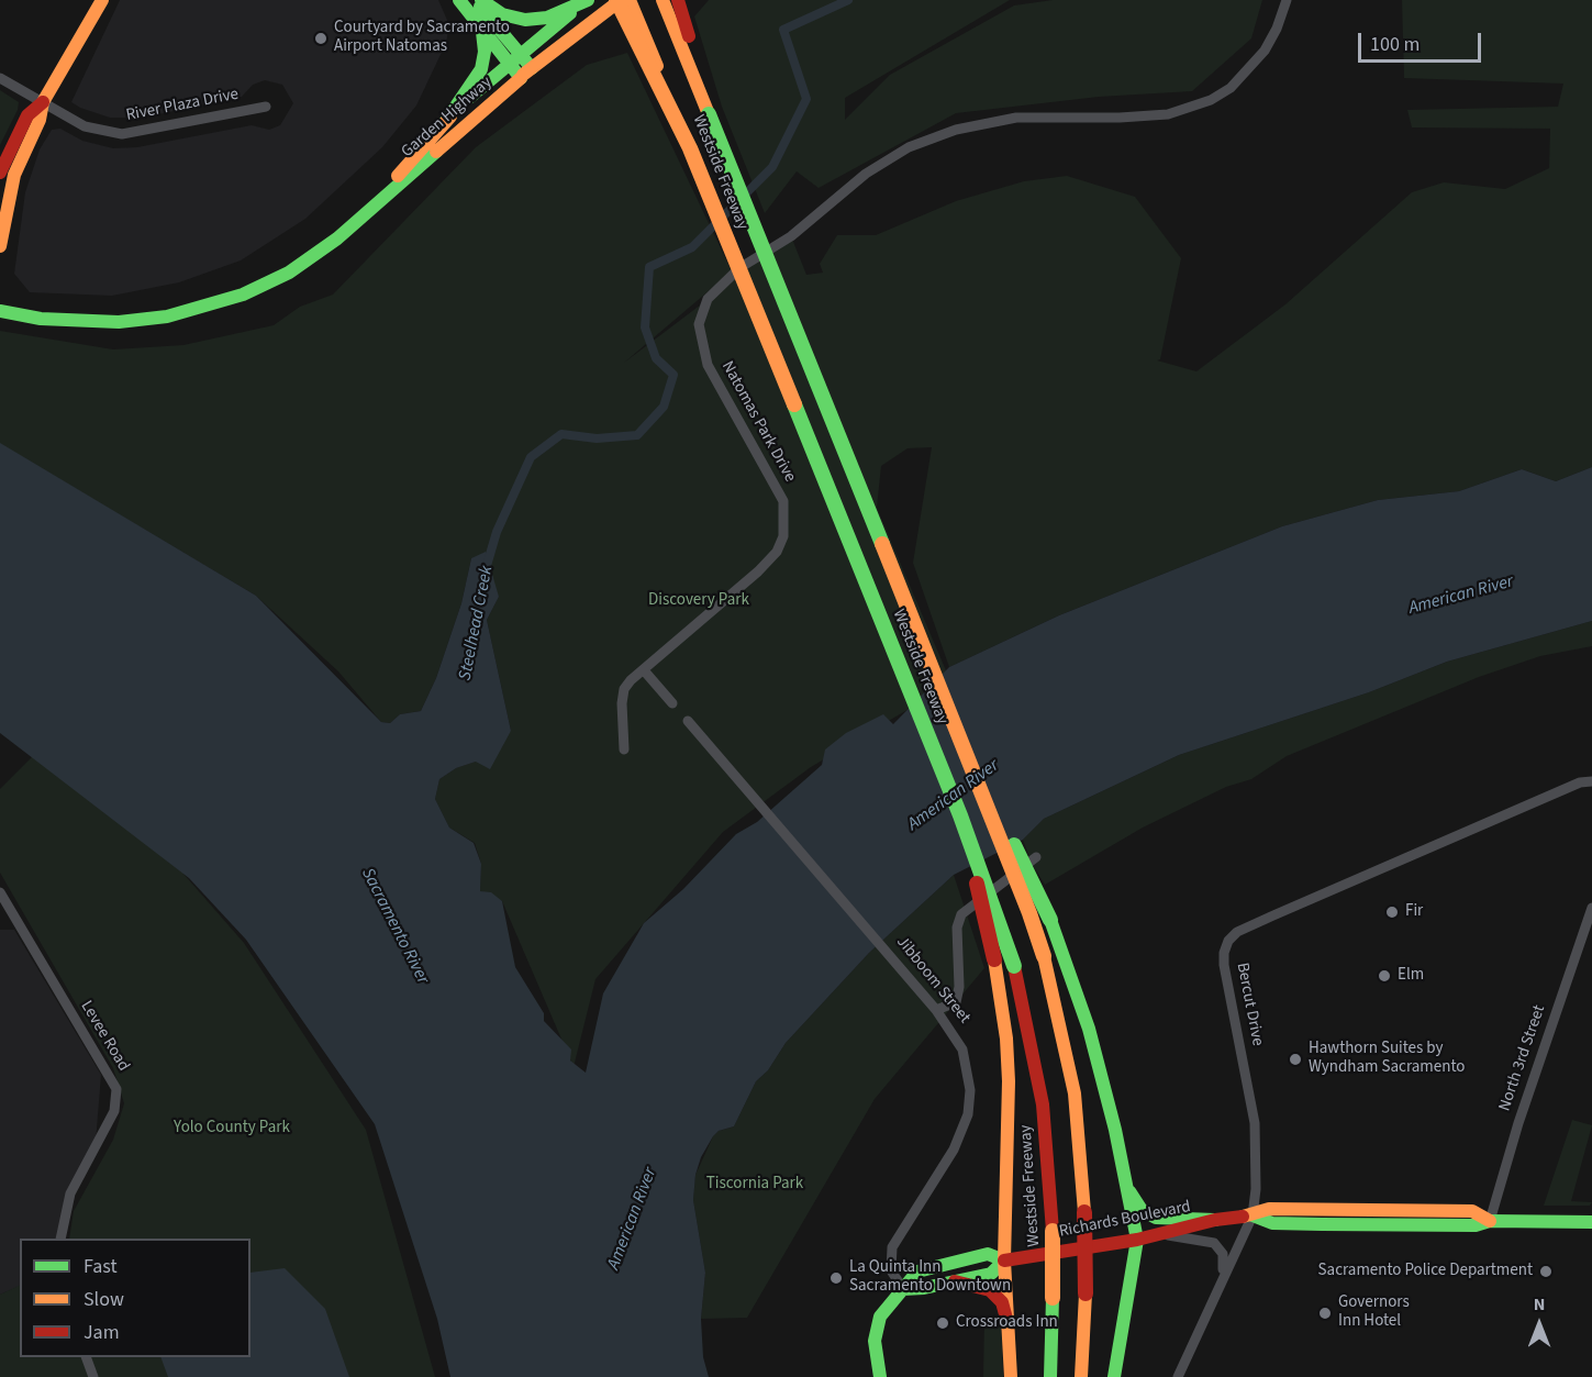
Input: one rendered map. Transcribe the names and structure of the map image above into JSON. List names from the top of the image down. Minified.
{"streets":{"main road":["Garden Highway","Westside Freeway","Richards Boulevard"],"street":["River Plaza Drive","Natomas Park Drive","Jibboom Street","Bercut Drive","Levee Road","North 3rd Street"]},"crossings":[["Jibboom Street","Richards Boulevard"],["Bercut Drive","Richards Boulevard"],["North 3rd Street","Richards Boulevard"]],"water":["American River","Steelhead Creek","Sacramento River"],"parks":["Discovery Park","Yolo County Park","Tiscornia Park"],"places":["Courtyard by Sacramento Airport Natomas","Fir","Elm","Hawthorn Suites by Wyndham Sacramento","Sacramento Police Department","La Quinta Inn Sacramento Downtown","Governors Inn Hotel","Crossroads Inn"],"legend":["Fast","Slow","Jam"],"scale_bar":"100 m","north":"top"}
